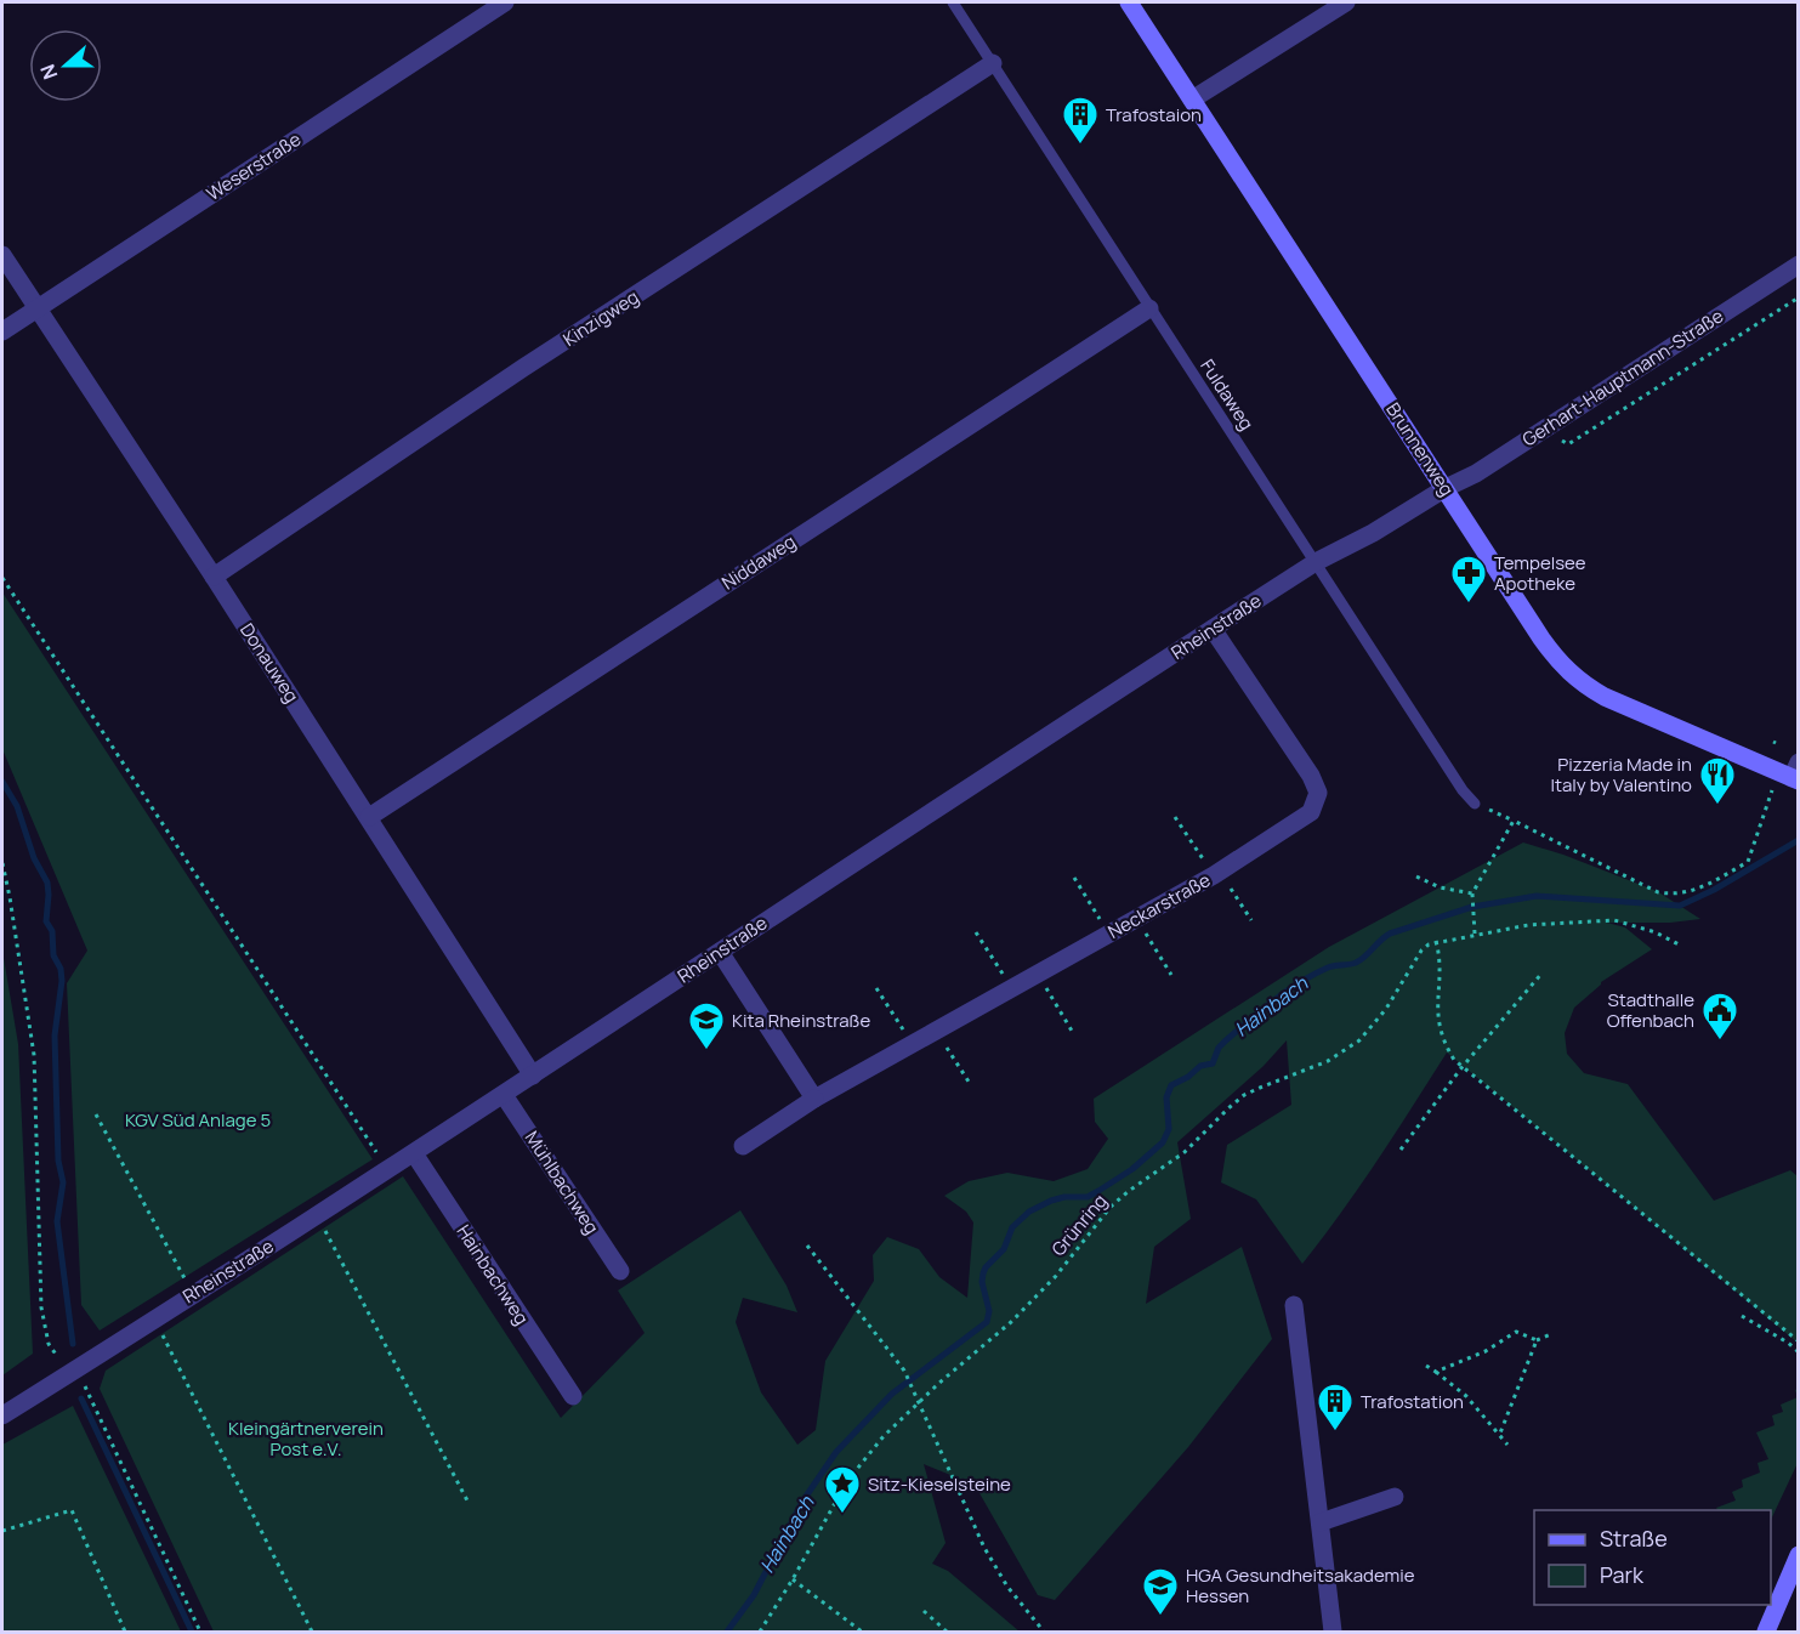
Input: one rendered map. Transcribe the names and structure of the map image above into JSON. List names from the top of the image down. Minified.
{"streets":{"street":["Weserstraße","Kinzigweg","Gerhart-Hauptmann-Straße","Brunnenweg","Niddaweg","Rheinstraße","Donauweg","Neckarstraße","Mühlbachweg","Hainbachweg"],"lane":["Fuldaweg"],"path":["Grünring"]},"crossings":[["Weserstraße","Donauweg"],["Kinzigweg","Fuldaweg"],["Kinzigweg","Donauweg"],["Gerhart-Hauptmann-Straße","Brunnenweg"],["Gerhart-Hauptmann-Straße","Rheinstraße"],["Fuldaweg","Niddaweg"],["Fuldaweg","Rheinstraße"],["Brunnenweg","Rheinstraße"],["Niddaweg","Donauweg"],["Rheinstraße","Donauweg"],["Rheinstraße","Neckarstraße"],["Rheinstraße","Mühlbachweg"],["Rheinstraße","Hainbachweg"]],"water":["Hainbach"],"parks":["KGV Süd Anlage 5","Kleingärtnerverein Post e.V."],"places":{"building":["Trafostaion","Trafostation"],"pharmacy":["Tempelsee Apotheke"],"restaurant":["Pizzeria Made in Italy by Valentino"],"public building":["Stadthalle Offenbach"],"school or university":["Kita Rheinstraße","HGA Gesundheitsakademie Hessen"],"place":["Sitz-Kieselsteine"]},"legend":["Straße","Park"],"north":"left"}
